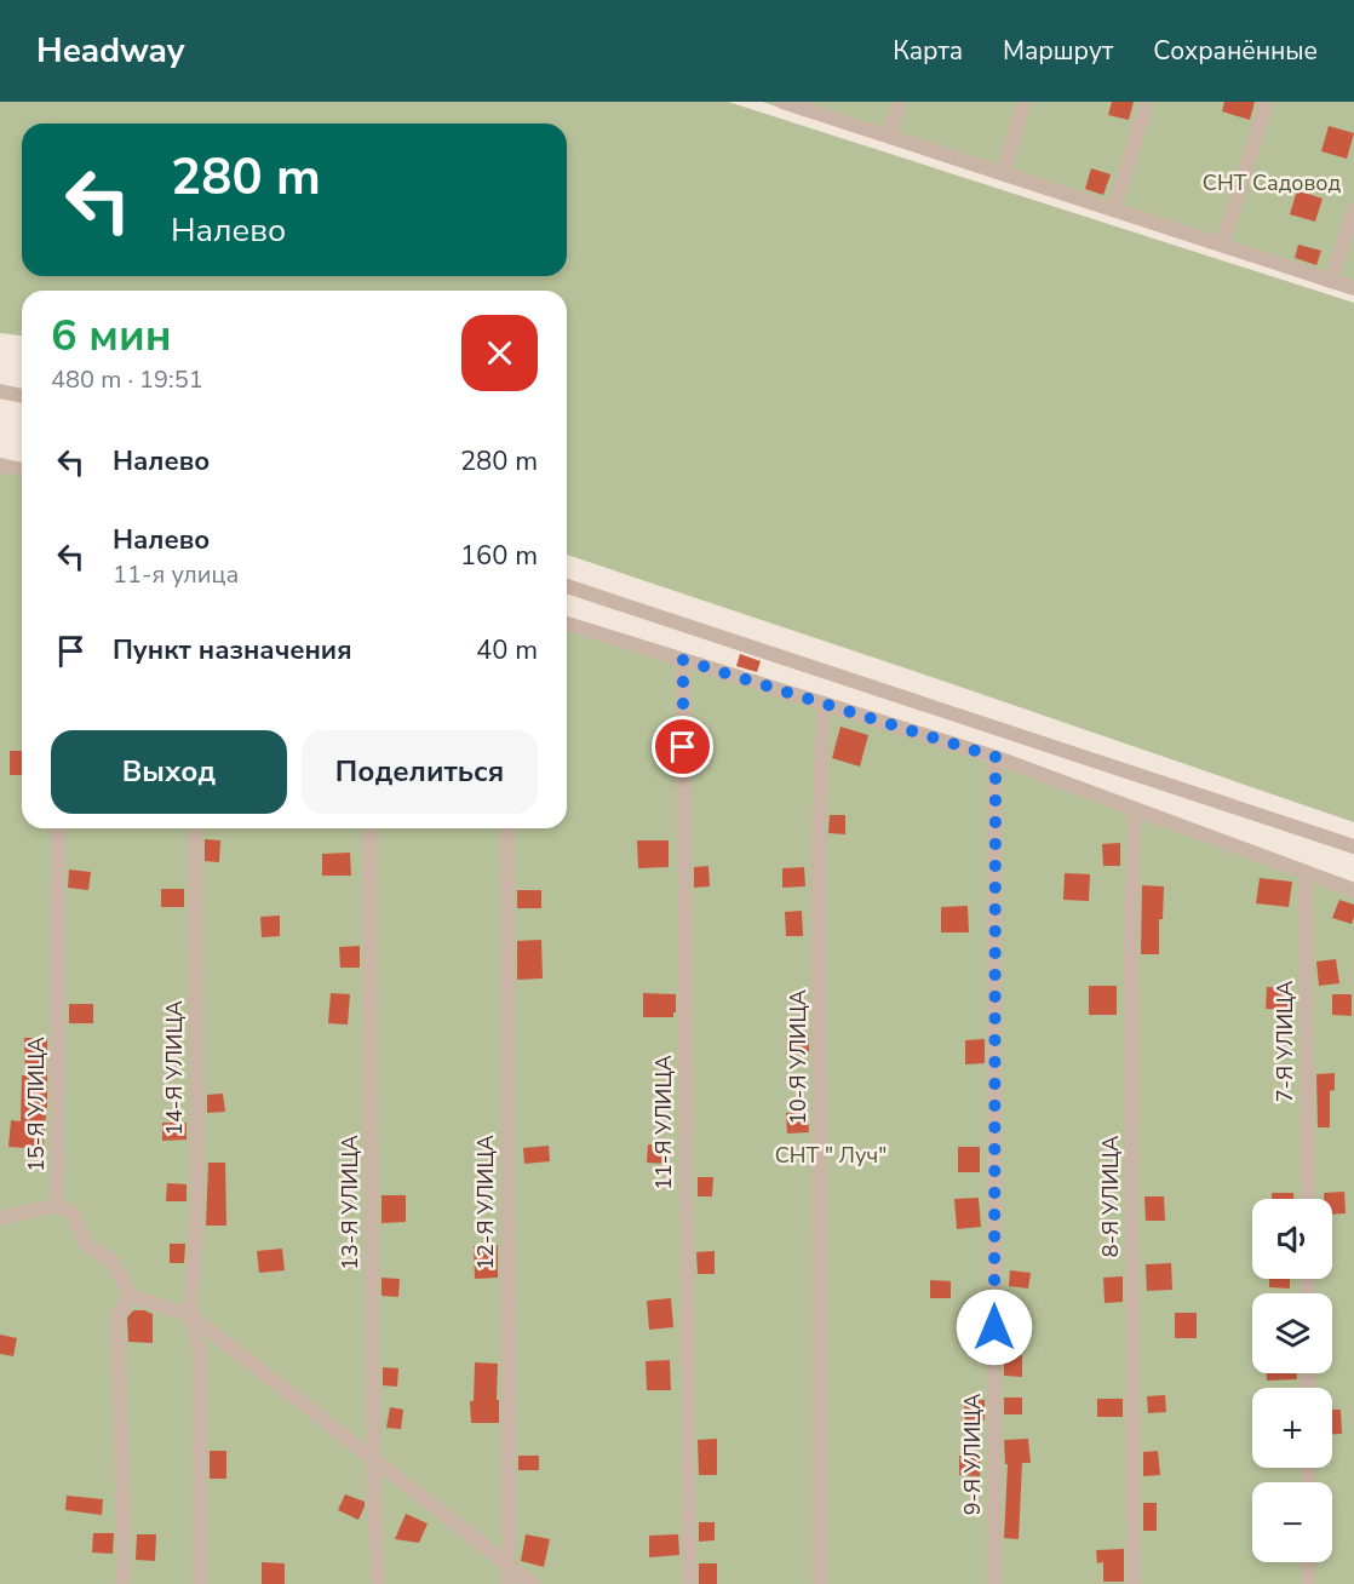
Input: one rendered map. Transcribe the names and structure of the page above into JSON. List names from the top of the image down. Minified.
{"streets":{"street":["7-Я УЛИЦА","10-Я УЛИЦА","14-Я УЛИЦА","15-Я УЛИЦА","11-Я УЛИЦА","8-Я УЛИЦА","13-Я УЛИЦА","12-Я УЛИЦА","9-Я УЛИЦА"]},"parks":["СНТ Садовод","СНТ \" Луч\""],"page":{"header":"Headway","nav":["Карта","Маршрут","Сохранённые"],"turn":["280 m","Налево"],"heading":["6 мин","480 m · 19:51"],"list":[{"name":"Налево","value":"280 m"},{"name":"Налево","note":"11-я улица","value":"160 m"},{"name":"Пункт назначения","value":"40 m"}],"buttons":["Выход","Поделиться"],"map_buttons":["+","−"]}}
